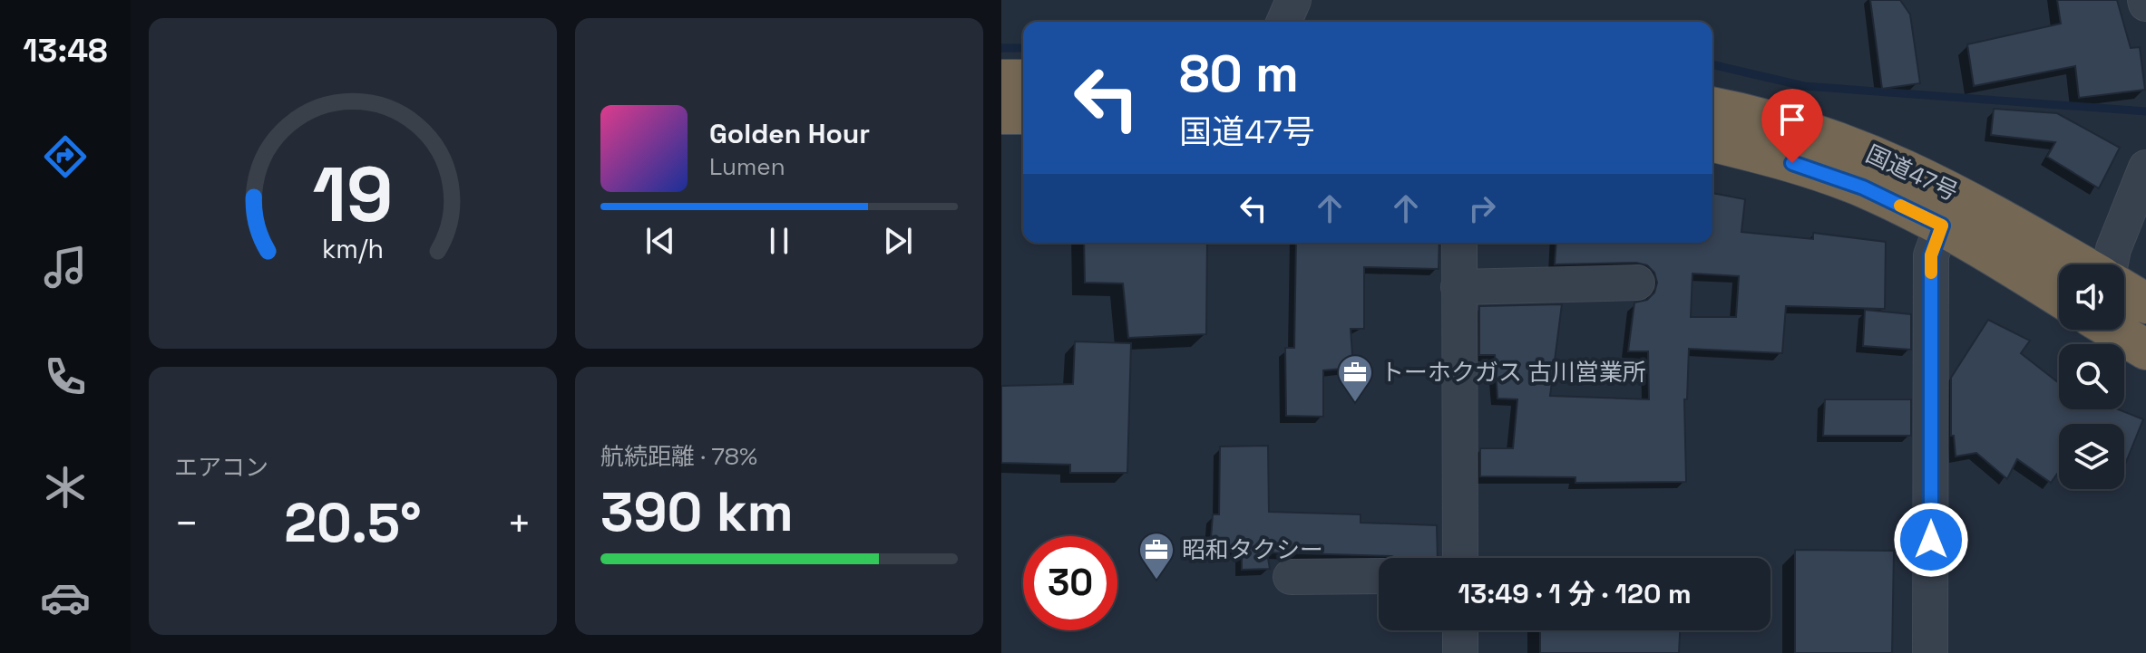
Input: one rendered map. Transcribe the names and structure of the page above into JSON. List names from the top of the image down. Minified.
{"streets":{"highway":["国道47号"]},"places":{"office":["トーホクガス 古川営業所","昭和タクシー"]},"page":{"tabs":"13:48","turn":["80 m","国道47号"],"song":["Golden Hour","Lumen"],"tile":["エアコン",["航続距離 · 78%","390 km"]],"heat":["−","20.5°","+"],"limit":"30","trip":"13:49 · 1 分 · 120 m","gauge":["19","km/h"]}}
